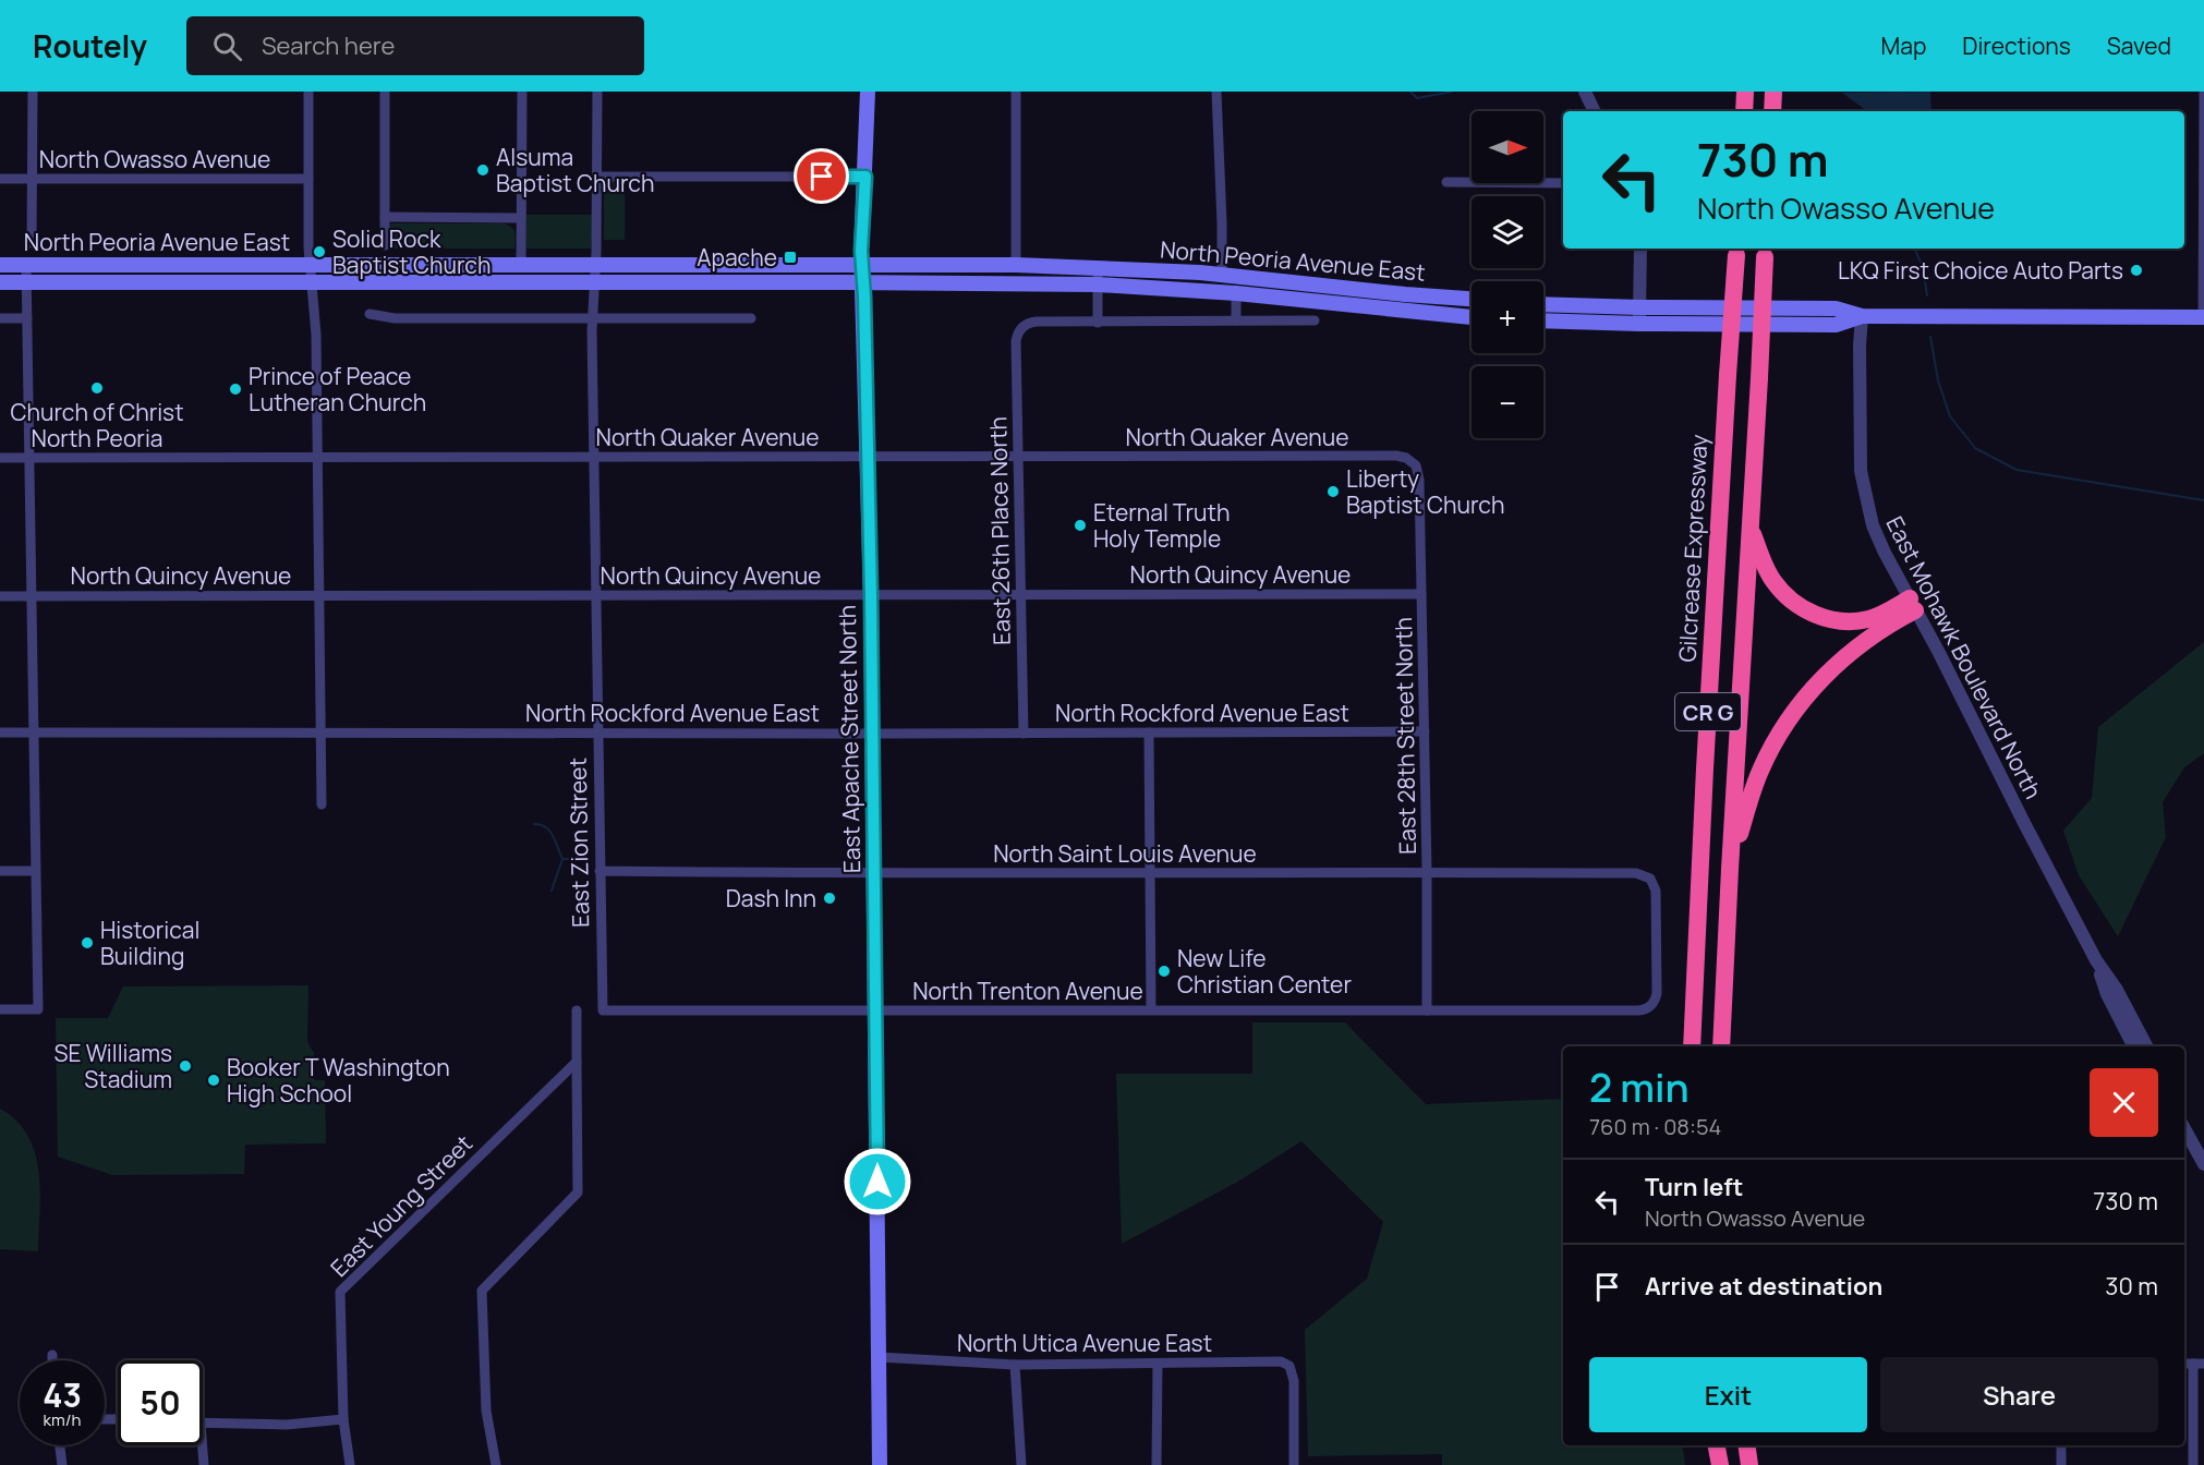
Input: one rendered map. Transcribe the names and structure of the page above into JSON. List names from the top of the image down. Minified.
{"streets":{"highway":["Gilcrease Expressway","CR G"],"main road":["North Peoria Avenue East","East Apache Street North"],"street":["North Owasso Avenue","North Quaker Avenue","East 26th Place North","North Quincy Avenue","East Mohawk Boulevard North","North Rockford Avenue East","East 28th Street North","East Zion Street","North Saint Louis Avenue","North Trenton Avenue","East Young Street","North Utica Avenue East"]},"crossings":[["North Peoria Avenue East","East Apache Street North"],["North Peoria Avenue East","East Zion Street"],["North Quaker Avenue","East 26th Place North"],["North Quaker Avenue","East 28th Street North"],["North Quaker Avenue","East Apache Street North"],["North Quaker Avenue","East Zion Street"],["East 26th Place North","North Quincy Avenue"],["East 26th Place North","North Rockford Avenue East"],["North Quincy Avenue","East 28th Street North"],["North Quincy Avenue","East Apache Street North"],["North Quincy Avenue","East Zion Street"],["North Rockford Avenue East","East 28th Street North"],["North Rockford Avenue East","East Apache Street North"],["North Rockford Avenue East","East Zion Street"],["East 28th Street North","North Saint Louis Avenue"],["East 28th Street North","North Trenton Avenue"],["East Apache Street North","North Saint Louis Avenue"],["East Apache Street North","North Trenton Avenue"],["East Apache Street North","North Utica Avenue East"],["East Zion Street","North Saint Louis Avenue"],["East Zion Street","North Trenton Avenue"],["North Saint Louis Avenue","North Trenton Avenue"]],"places":{"other":["Alsuma Baptist Church","Solid Rock Baptist Church","LKQ First Choice Auto Parts","Church of Christ North Peoria","Prince of Peace Lutheran Church","Liberty Baptist Church","Eternal Truth Holy Temple","Dash Inn","Historical Building","New Life Christian Center","SE Williams Stadium","Booker T Washington High School"],"transit":["Apache"]},"north":"right","page":{"header":"Routely","search":"Search here","nav":["Map","Directions","Saved"],"map_buttons":["+","−"],"turn":["730 m","North Owasso Avenue"],"heading":["2 min","760 m · 08:54"],"list":[{"name":"Turn left","note":"North Owasso Avenue","value":"730 m"},{"name":"Arrive at destination","value":"30 m"}],"buttons":["Exit","Share"],"speed":"43 km/h","limit":"50"}}
